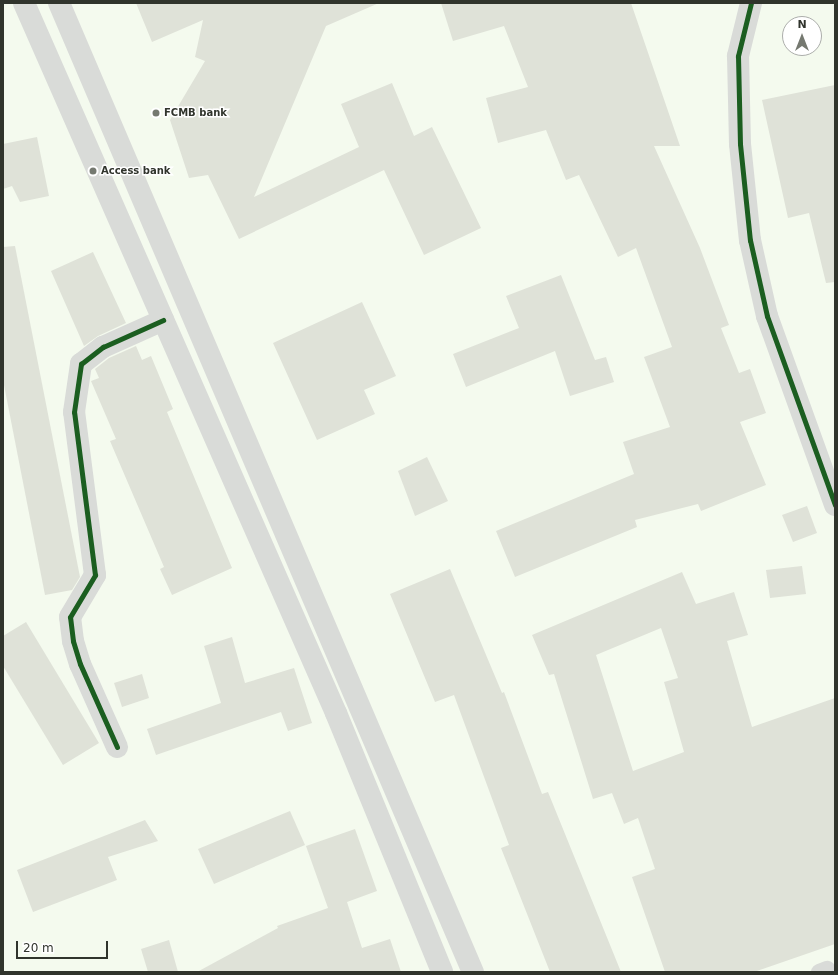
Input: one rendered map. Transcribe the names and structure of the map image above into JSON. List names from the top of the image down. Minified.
{"places":["FCMB bank","Access bank"],"scale_bar":"20 m","north":"top"}
